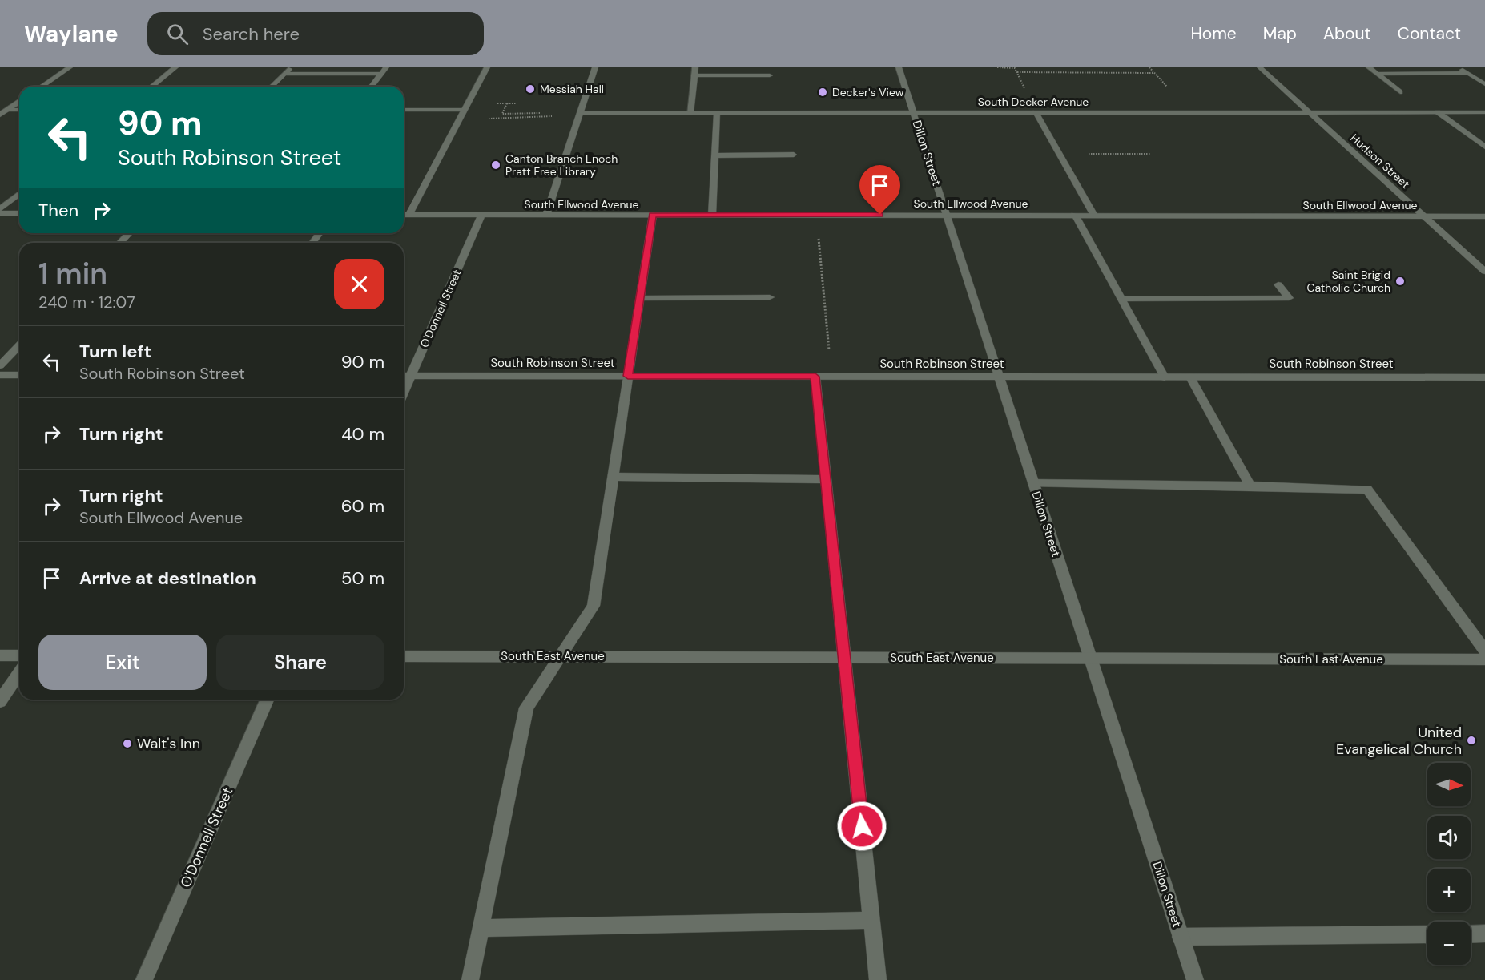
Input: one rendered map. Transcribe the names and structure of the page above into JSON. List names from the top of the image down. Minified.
{"streets":{"street":["South Decker Avenue","Dillon Street","Hudson Street","South Ellwood Avenue","O'Donnell Street","South Robinson Street","South East Avenue"]},"crossings":[["South Decker Avenue","Dillon Street"],["South Decker Avenue","Hudson Street"],["Dillon Street","South Ellwood Avenue"],["Dillon Street","South Robinson Street"],["Dillon Street","South East Avenue"],["Hudson Street","South Ellwood Avenue"],["South Ellwood Avenue","O'Donnell Street"],["O'Donnell Street","South Robinson Street"]],"places":["Messiah Hall","Decker's View","Canton Branch Enoch Pratt Free Library","Saint Brigid Catholic Church","United Evangelical Church","Walt's Inn"],"north":"right","page":{"header":"Waylane","search":"Search here","nav":["Home","Map","About","Contact"],"turn":["90 m","South Robinson Street"],"then":"Then","heading":["1 min","240 m · 12:07"],"list":[{"name":"Turn left","note":"South Robinson Street","value":"90 m"},{"name":"Turn right","value":"40 m"},{"name":"Turn right","note":"South Ellwood Avenue","value":"60 m"},{"name":"Arrive at destination","value":"50 m"}],"buttons":["Exit","Share"],"map_buttons":["+","−"]}}
